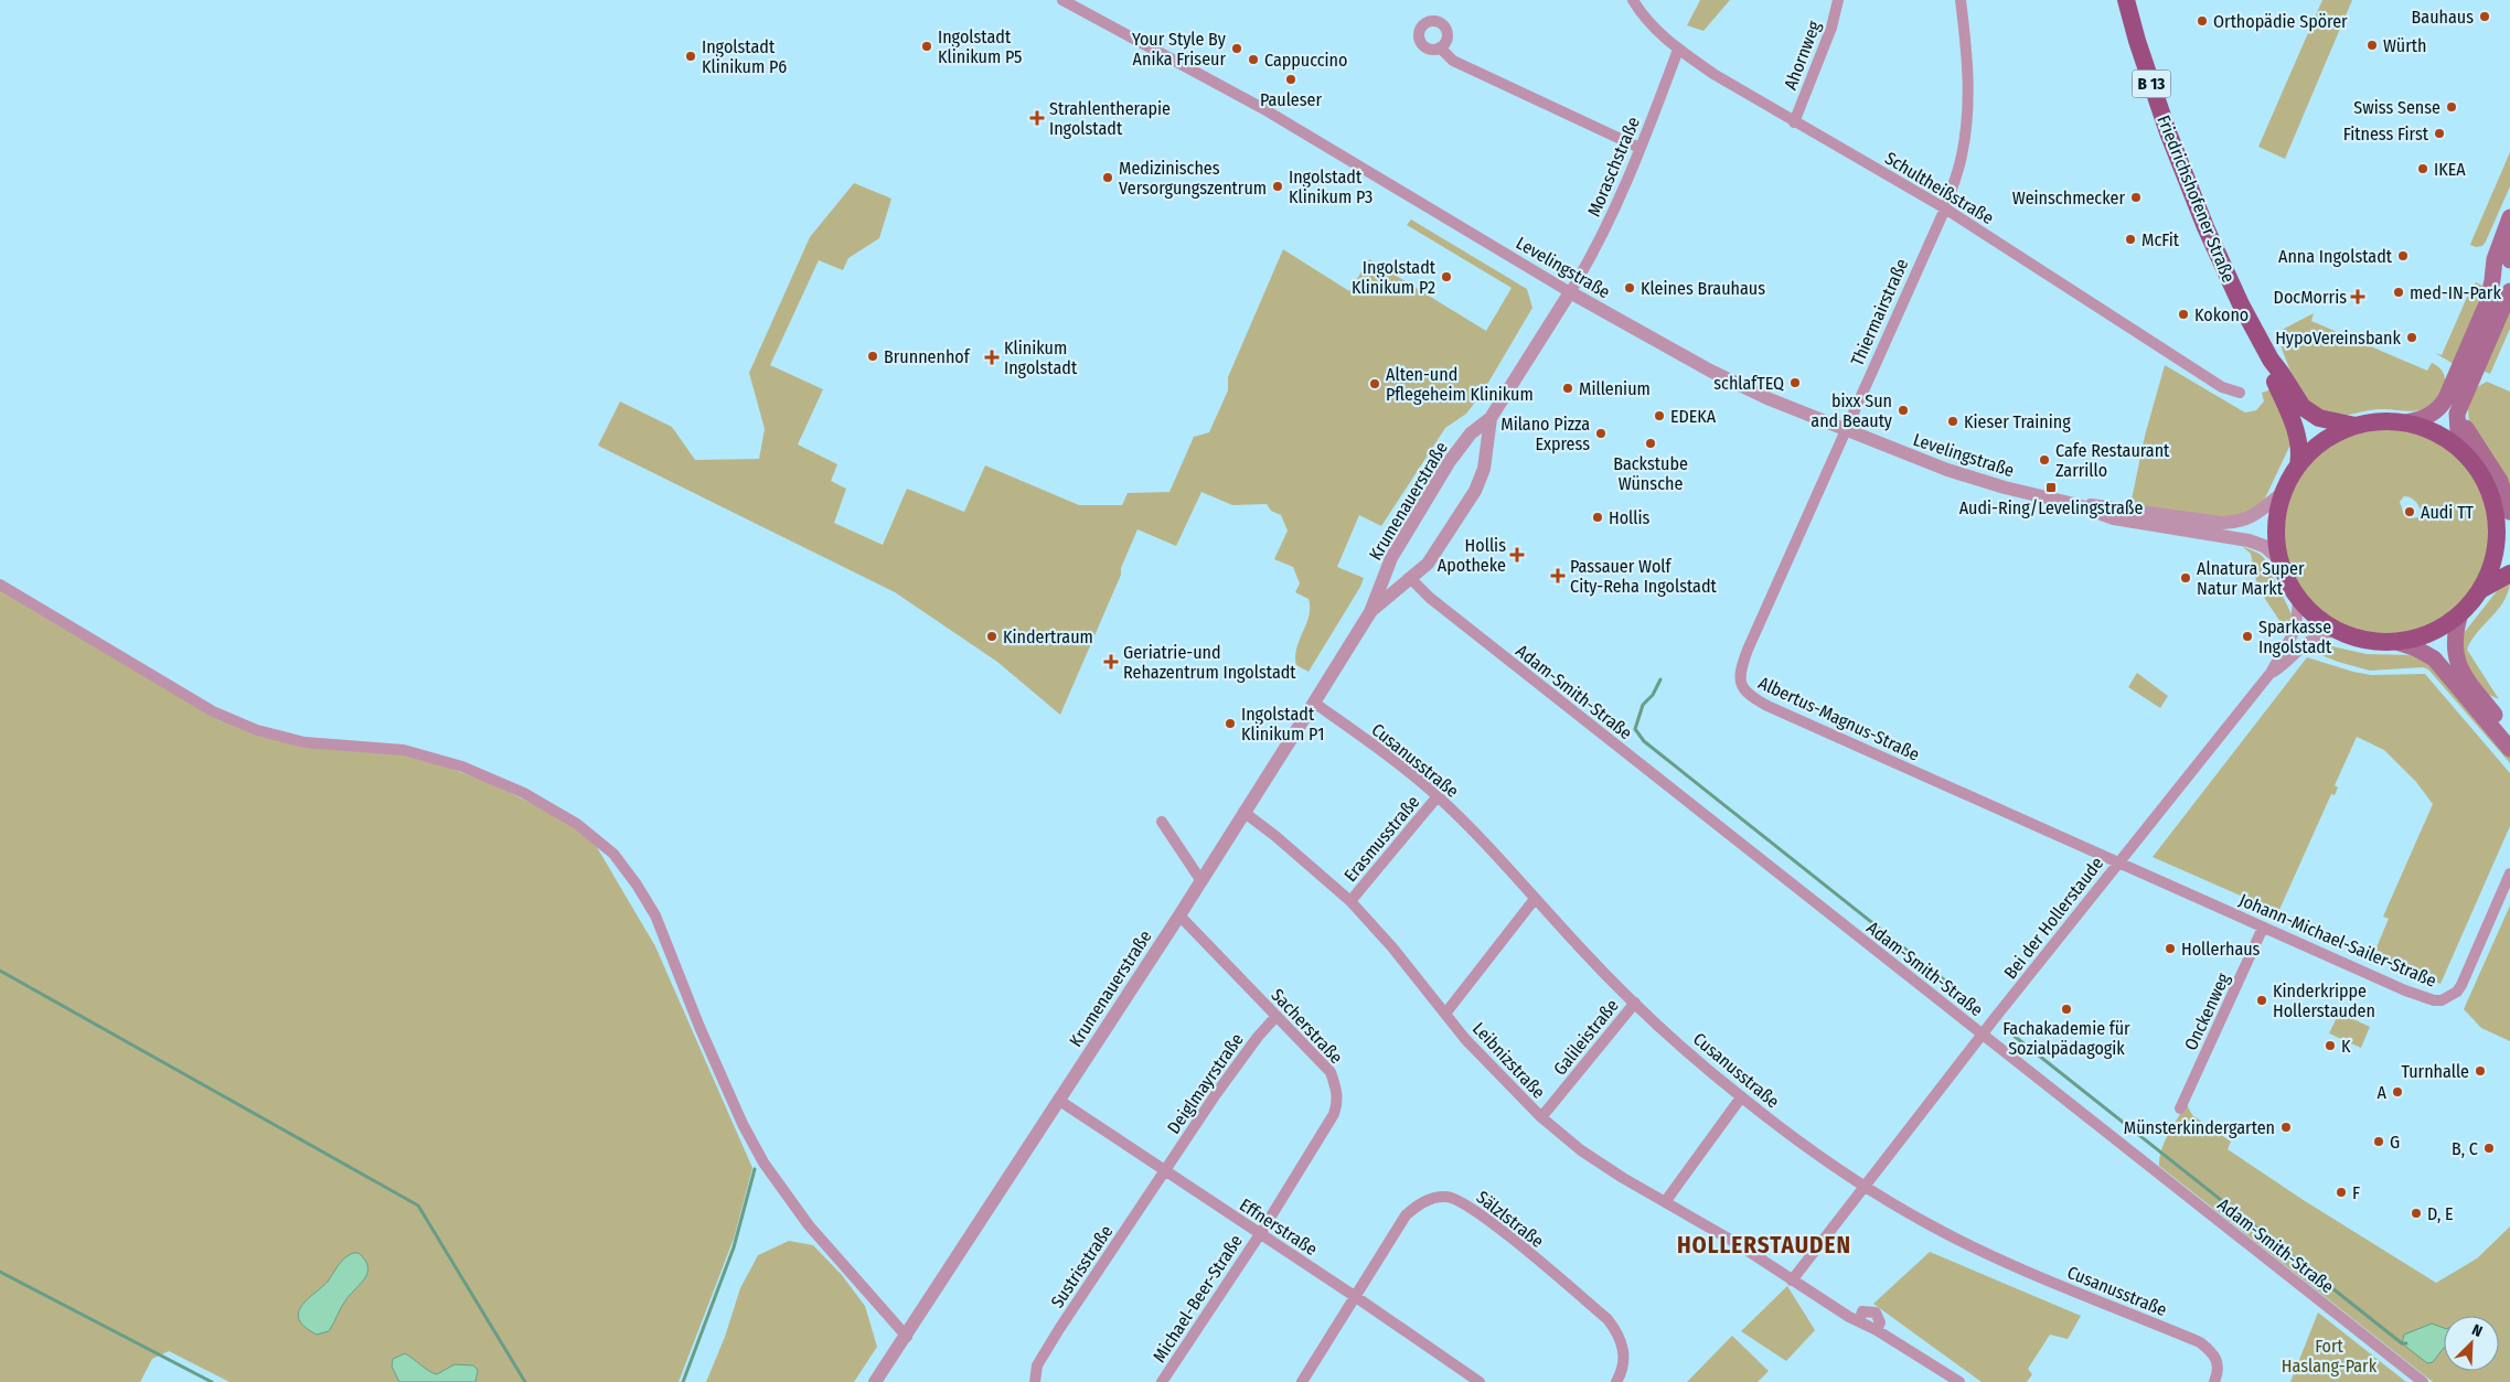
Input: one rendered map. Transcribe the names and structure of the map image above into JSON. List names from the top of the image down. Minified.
{"streets":{"main road":["B 13","Friedrichshofener Straße"],"street":["Ahornweg","Moraschstraße","Schultheißstraße","Levelingstraße","Thiermairstraße","Krumenauerstraße","Adam-Smith-Straße","Albertus-Magnus-Straße","Cusanusstraße","Erasmusstraße","Bei der Hollerstaude","Johann-Michael-Sailer-Straße","Onckenweg","Sacherstraße","Galileistraße","Leibnizstraße","Deiglmayrstraße","Sälzlstraße","Effnerstraße","Sustrisstraße","Michael-Beer-Straße"]},"crossings":[["Ahornweg","Schultheißstraße"],["B 13","Friedrichshofener Straße"],["B 13","Levelingstraße"],["B 13","Bei der Hollerstaude"],["Moraschstraße","Schultheißstraße"],["Moraschstraße","Levelingstraße"],["Moraschstraße","Krumenauerstraße"],["Schultheißstraße","Thiermairstraße"],["Levelingstraße","Thiermairstraße"],["Levelingstraße","Krumenauerstraße"],["Levelingstraße","Albertus-Magnus-Straße"],["Thiermairstraße","Albertus-Magnus-Straße"],["Krumenauerstraße","Adam-Smith-Straße"],["Krumenauerstraße","Cusanusstraße"],["Krumenauerstraße","Sacherstraße"],["Krumenauerstraße","Leibnizstraße"],["Krumenauerstraße","Effnerstraße"],["Adam-Smith-Straße","Bei der Hollerstaude"],["Albertus-Magnus-Straße","Bei der Hollerstaude"],["Albertus-Magnus-Straße","Johann-Michael-Sailer-Straße"],["Cusanusstraße","Erasmusstraße"],["Cusanusstraße","Bei der Hollerstaude"],["Cusanusstraße","Galileistraße"],["Erasmusstraße","Leibnizstraße"],["Bei der Hollerstaude","Johann-Michael-Sailer-Straße"],["Bei der Hollerstaude","Leibnizstraße"],["Johann-Michael-Sailer-Straße","Onckenweg"],["Sacherstraße","Deiglmayrstraße"],["Sacherstraße","Effnerstraße"],["Sacherstraße","Michael-Beer-Straße"],["Galileistraße","Leibnizstraße"],["Deiglmayrstraße","Effnerstraße"],["Deiglmayrstraße","Sustrisstraße"],["Sälzlstraße","Effnerstraße"],["Effnerstraße","Sustrisstraße"],["Effnerstraße","Michael-Beer-Straße"]],"districts":["HOLLERSTAUDEN"],"parks":["Fort Haslang-Park"],"places":{"other":["Bauhaus","Orthopädie Spörer","Würth","Ingolstadt Klinikum P5","Your Style By Anika Friseur","Ingolstadt Klinikum P6","Cappuccino","Pauleser","Swiss Sense","Fitness First","IKEA","Medizinisches Versorgungszentrum","Ingolstadt Klinikum P3","Weinschmecker","McFit","Anna Ingolstadt","Ingolstadt Klinikum P2","Kleines Brauhaus","med-IN-Park","Kokono","HypoVereinsbank","Brunnenhof","schlafTEQ","Alten-und Pflegeheim Klinikum","Millenium","bixx Sun and Beauty","EDEKA","Kieser Training","Milano Pizza Express","Backstube Wünsche","Cafe Restaurant Zarrillo","Audi TT","Hollis","Alnatura Super Natur Markt","Kindertraum","Sparkasse Ingolstadt","Ingolstadt Klinikum P1","Hollerhaus","Kinderkrippe Hollerstauden","Fachakademie für Sozialpädagogik","K","Turnhalle","A","Münsterkindergarten","G","B, C","F","D, E"],"health":["Strahlentherapie Ingolstadt","DocMorris","Klinikum Ingolstadt","Hollis Apotheke","Passauer Wolf City-Reha Ingolstadt","Geriatrie-und Rehazentrum Ingolstadt"],"transit":["Audi-Ring/Levelingstraße"]},"north":"top right"}
